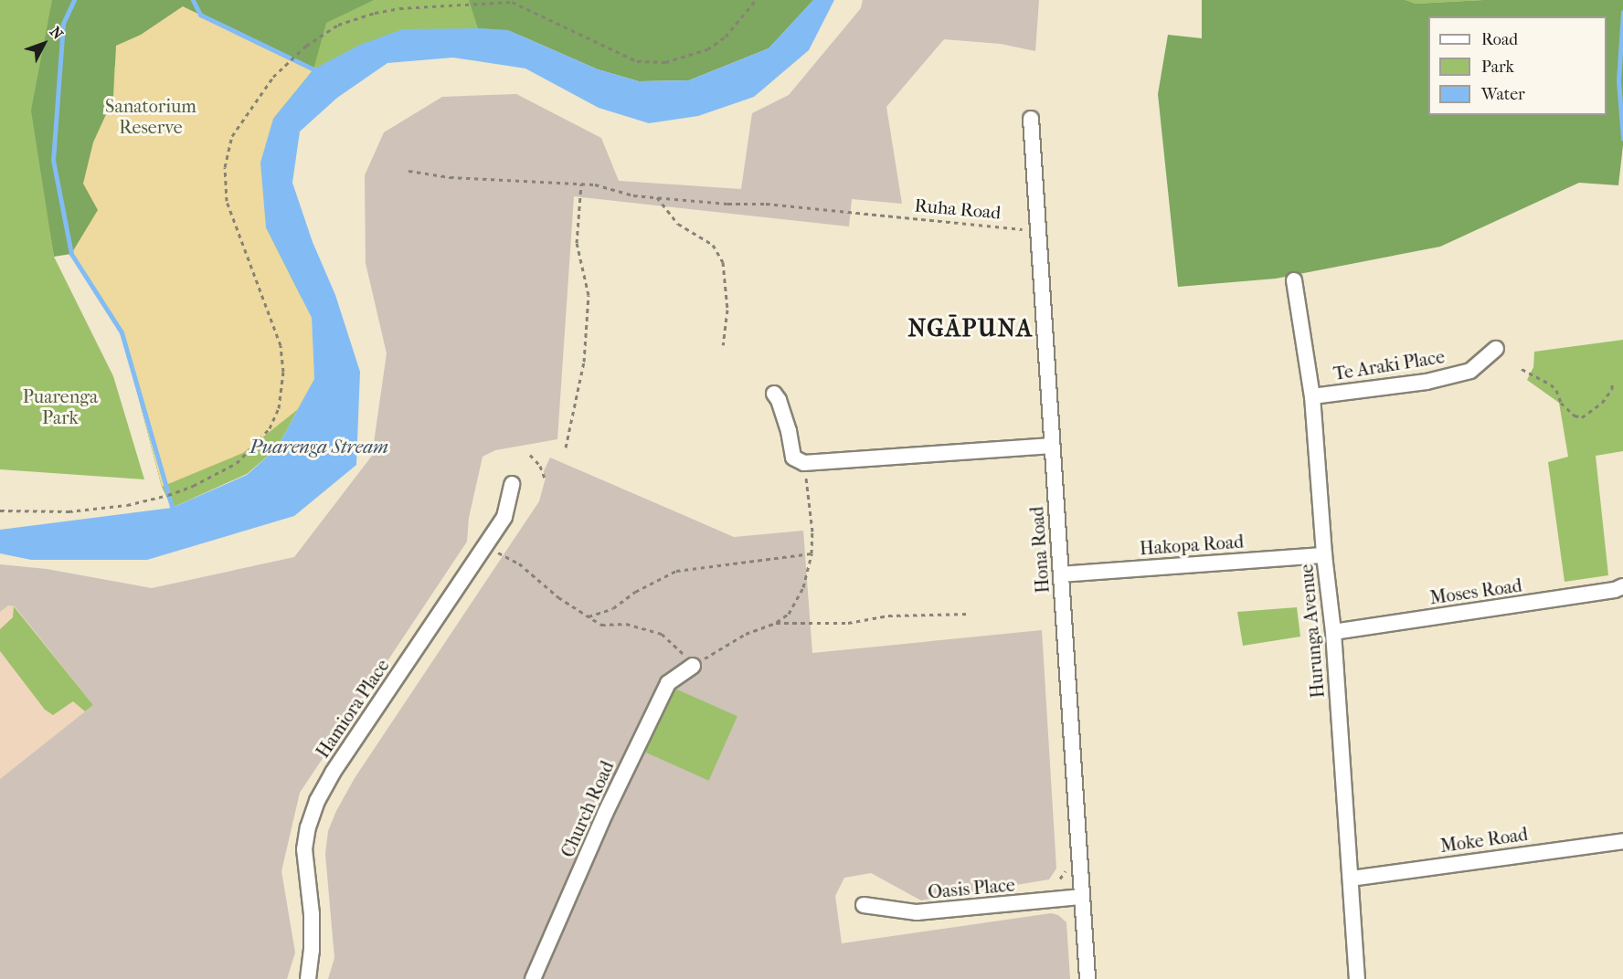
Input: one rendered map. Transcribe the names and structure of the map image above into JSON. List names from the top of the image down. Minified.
{"streets":{"street":["Te Araki Place","Hakopa Road","Hona Road","Moses Road","Hurunga Avenue","Hamiora Place","Church Road","Moke Road","Oasis Place"],"path":["Ruha Road"]},"crossings":[["Ruha Road","Hona Road"],["Te Araki Place","Hurunga Avenue"],["Hakopa Road","Hona Road"],["Hakopa Road","Hurunga Avenue"],["Hona Road","Oasis Place"],["Moses Road","Hurunga Avenue"],["Hurunga Avenue","Moke Road"]],"districts":["NGĀPUNA"],"water":["Puarenga Stream"],"parks":["Sanatorium Reserve","Puarenga Park"],"legend":["Road","Park","Water"],"north":"top right"}
